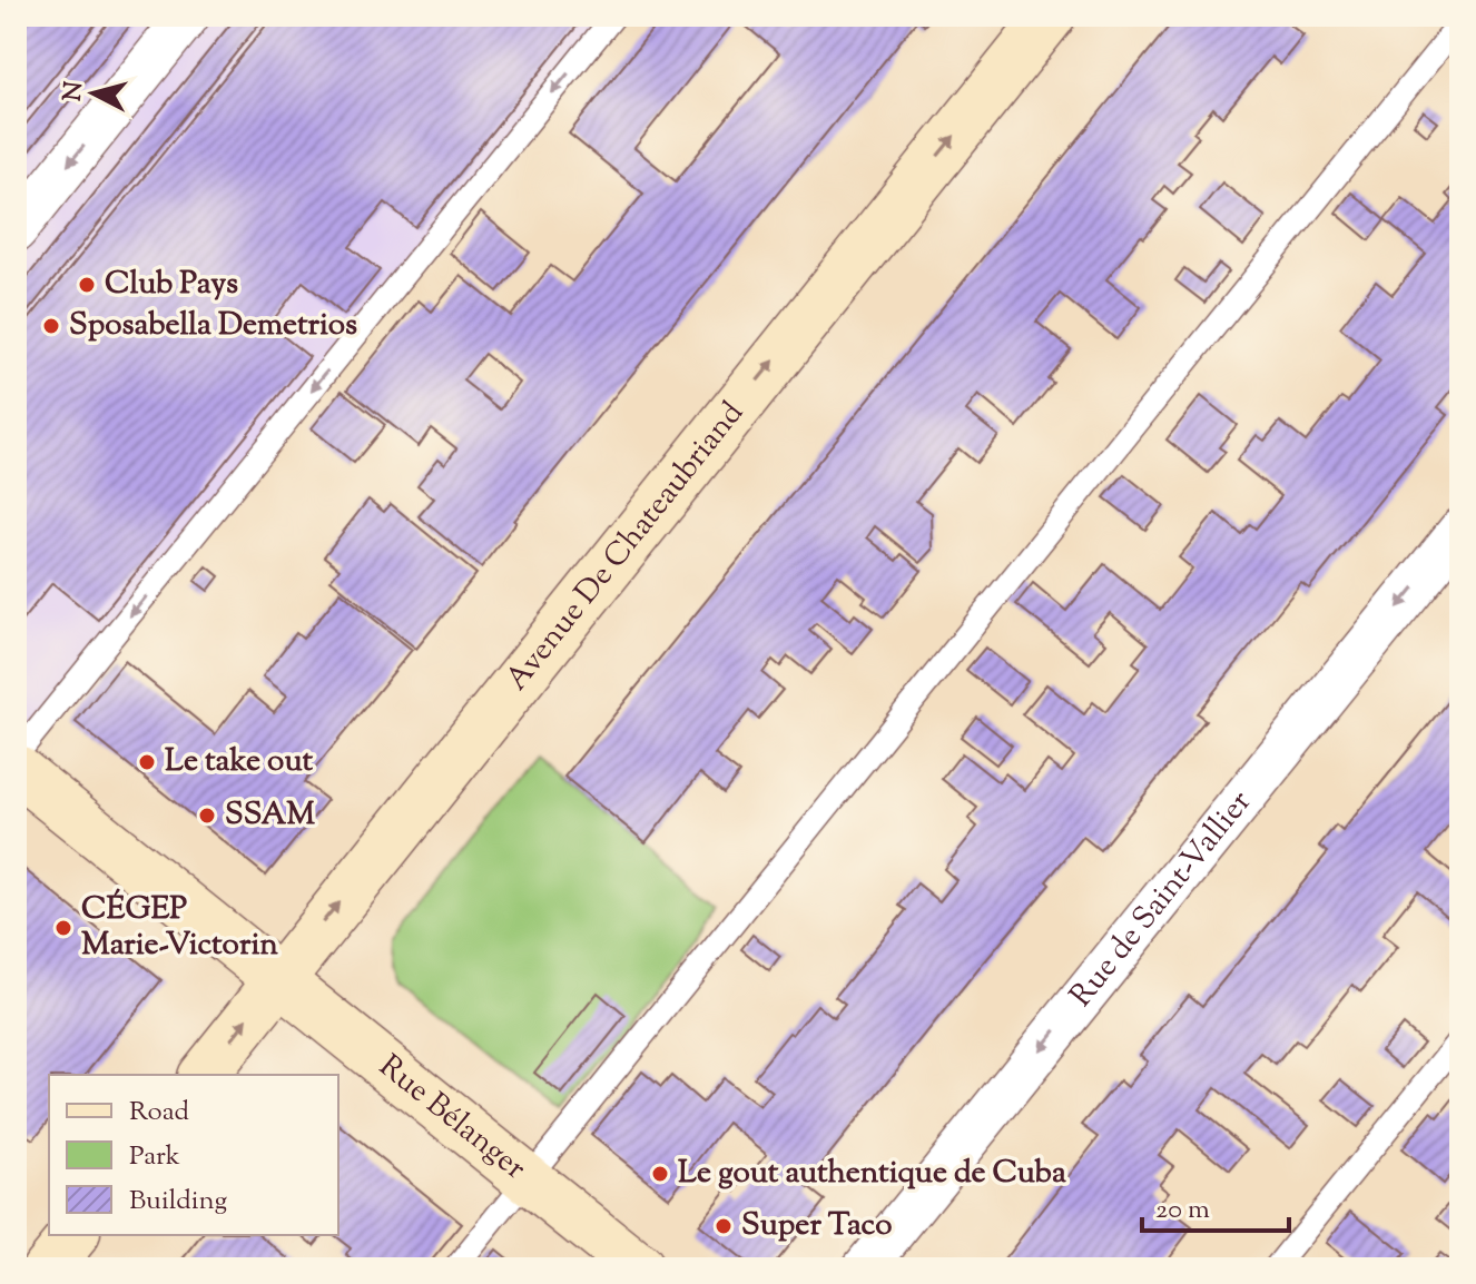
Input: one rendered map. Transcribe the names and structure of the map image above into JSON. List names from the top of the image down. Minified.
{"streets":{"street":["Avenue De Chateaubriand","Rue de Saint-Vallier","Rue Bélanger"]},"crossings":[["Avenue De Chateaubriand","Rue Bélanger"]],"one_way":["Avenue De Chateaubriand","Rue de Saint-Vallier"],"places":["Club Pays","Sposabella Demetrios","Le take out","SSAM","CÉGEP Marie-Victorin","Le gout authentique de Cuba","Super Taco"],"legend":["Road","Park","Building"],"scale_bar":"20 m","north":"left"}
